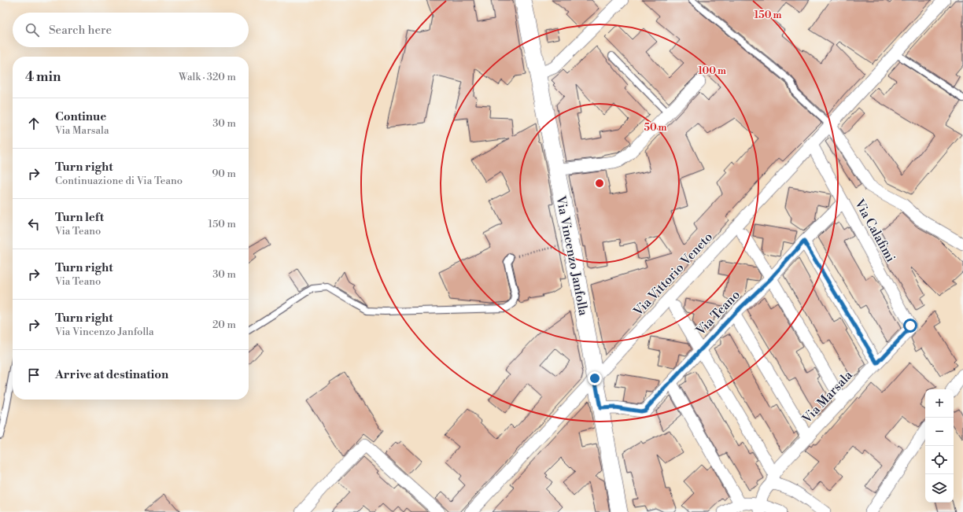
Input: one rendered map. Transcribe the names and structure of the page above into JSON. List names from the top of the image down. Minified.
{"streets":{"main road":["Via Vincenzo Janfolla"],"street":["Via Calafimi","Via Vittorio Veneto","Via Teano","Via Marsala"]},"crossings":[["Via Calafimi","Via Vittorio Veneto"],["Via Calafimi","Via Teano"],["Via Calafimi","Via Marsala"],["Via Vincenzo Janfolla","Via Vittorio Veneto"],["Via Vincenzo Janfolla","Via Teano"]],"page":{"search":"Search here","heading":["4 min","Walk · 320 m"],"list":[["Continue","Via Marsala","30 m"],["Turn right","Continuazione di Via Teano","90 m"],["Turn left","Via Teano","150 m"],["Turn right","Via Teano","30 m"],["Turn right","Via Vincenzo Janfolla","20 m"],"Arrive at destination"],"map_buttons":["+","−"]},"rings":["150 m","100 m","50 m"]}
